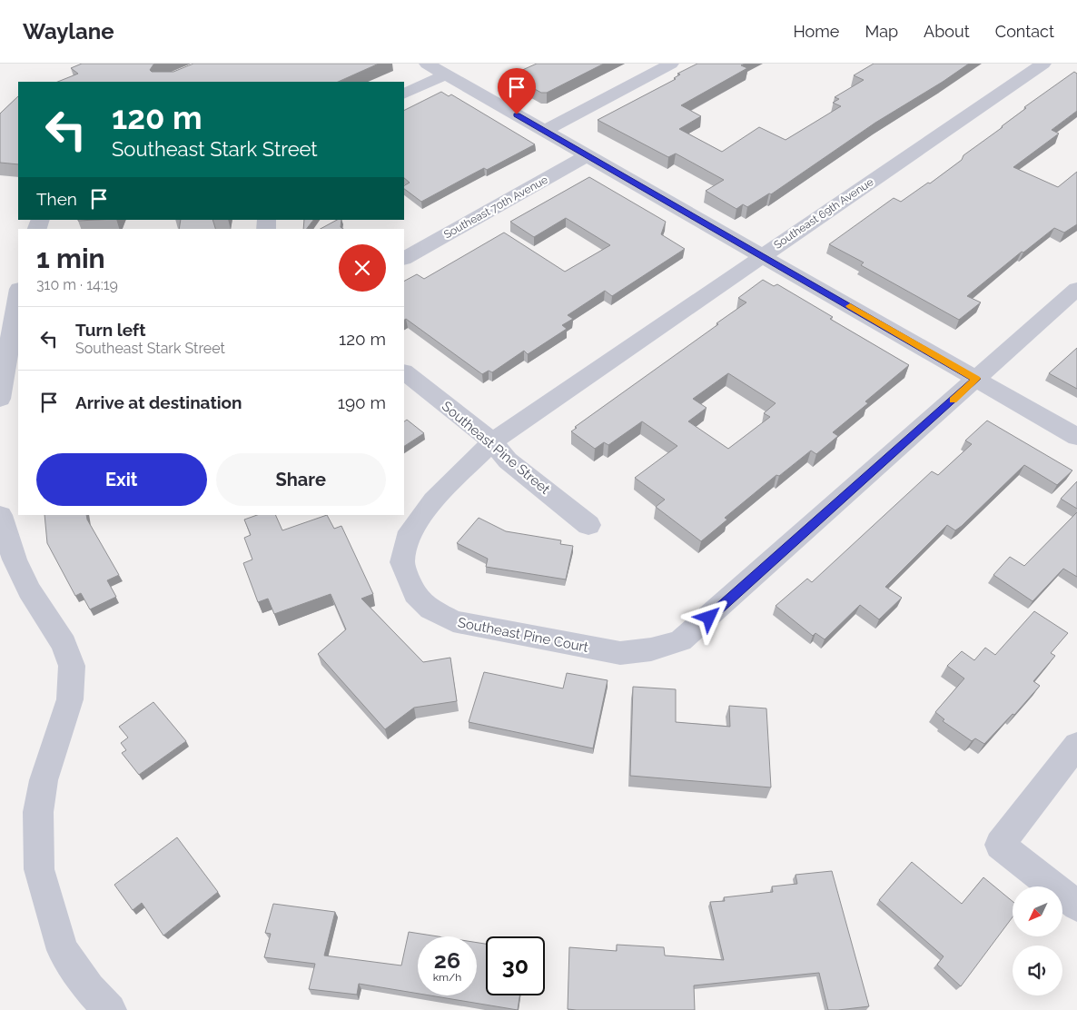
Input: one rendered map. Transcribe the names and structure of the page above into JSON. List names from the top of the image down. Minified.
{"streets":{"street":["Southeast 70th Avenue","Southeast 69th Avenue","Southeast Pine Street","Southeast Pine Court"]},"crossings":[["Southeast 69th Avenue","Southeast Pine Street"],["Southeast 69th Avenue","Southeast Pine Court"],["Southeast Pine Street","Southeast Pine Court"]],"north":"bottom left","page":{"header":"Waylane","nav":["Home","Map","About","Contact"],"turn":["120 m","Southeast Stark Street"],"then":"Then","heading":["1 min","310 m · 14:19"],"list":[{"name":"Turn left","note":"Southeast Stark Street","value":"120 m"},{"name":"Arrive at destination","value":"190 m"}],"buttons":["Exit","Share"],"speed":"26 km/h","limit":"30"}}
